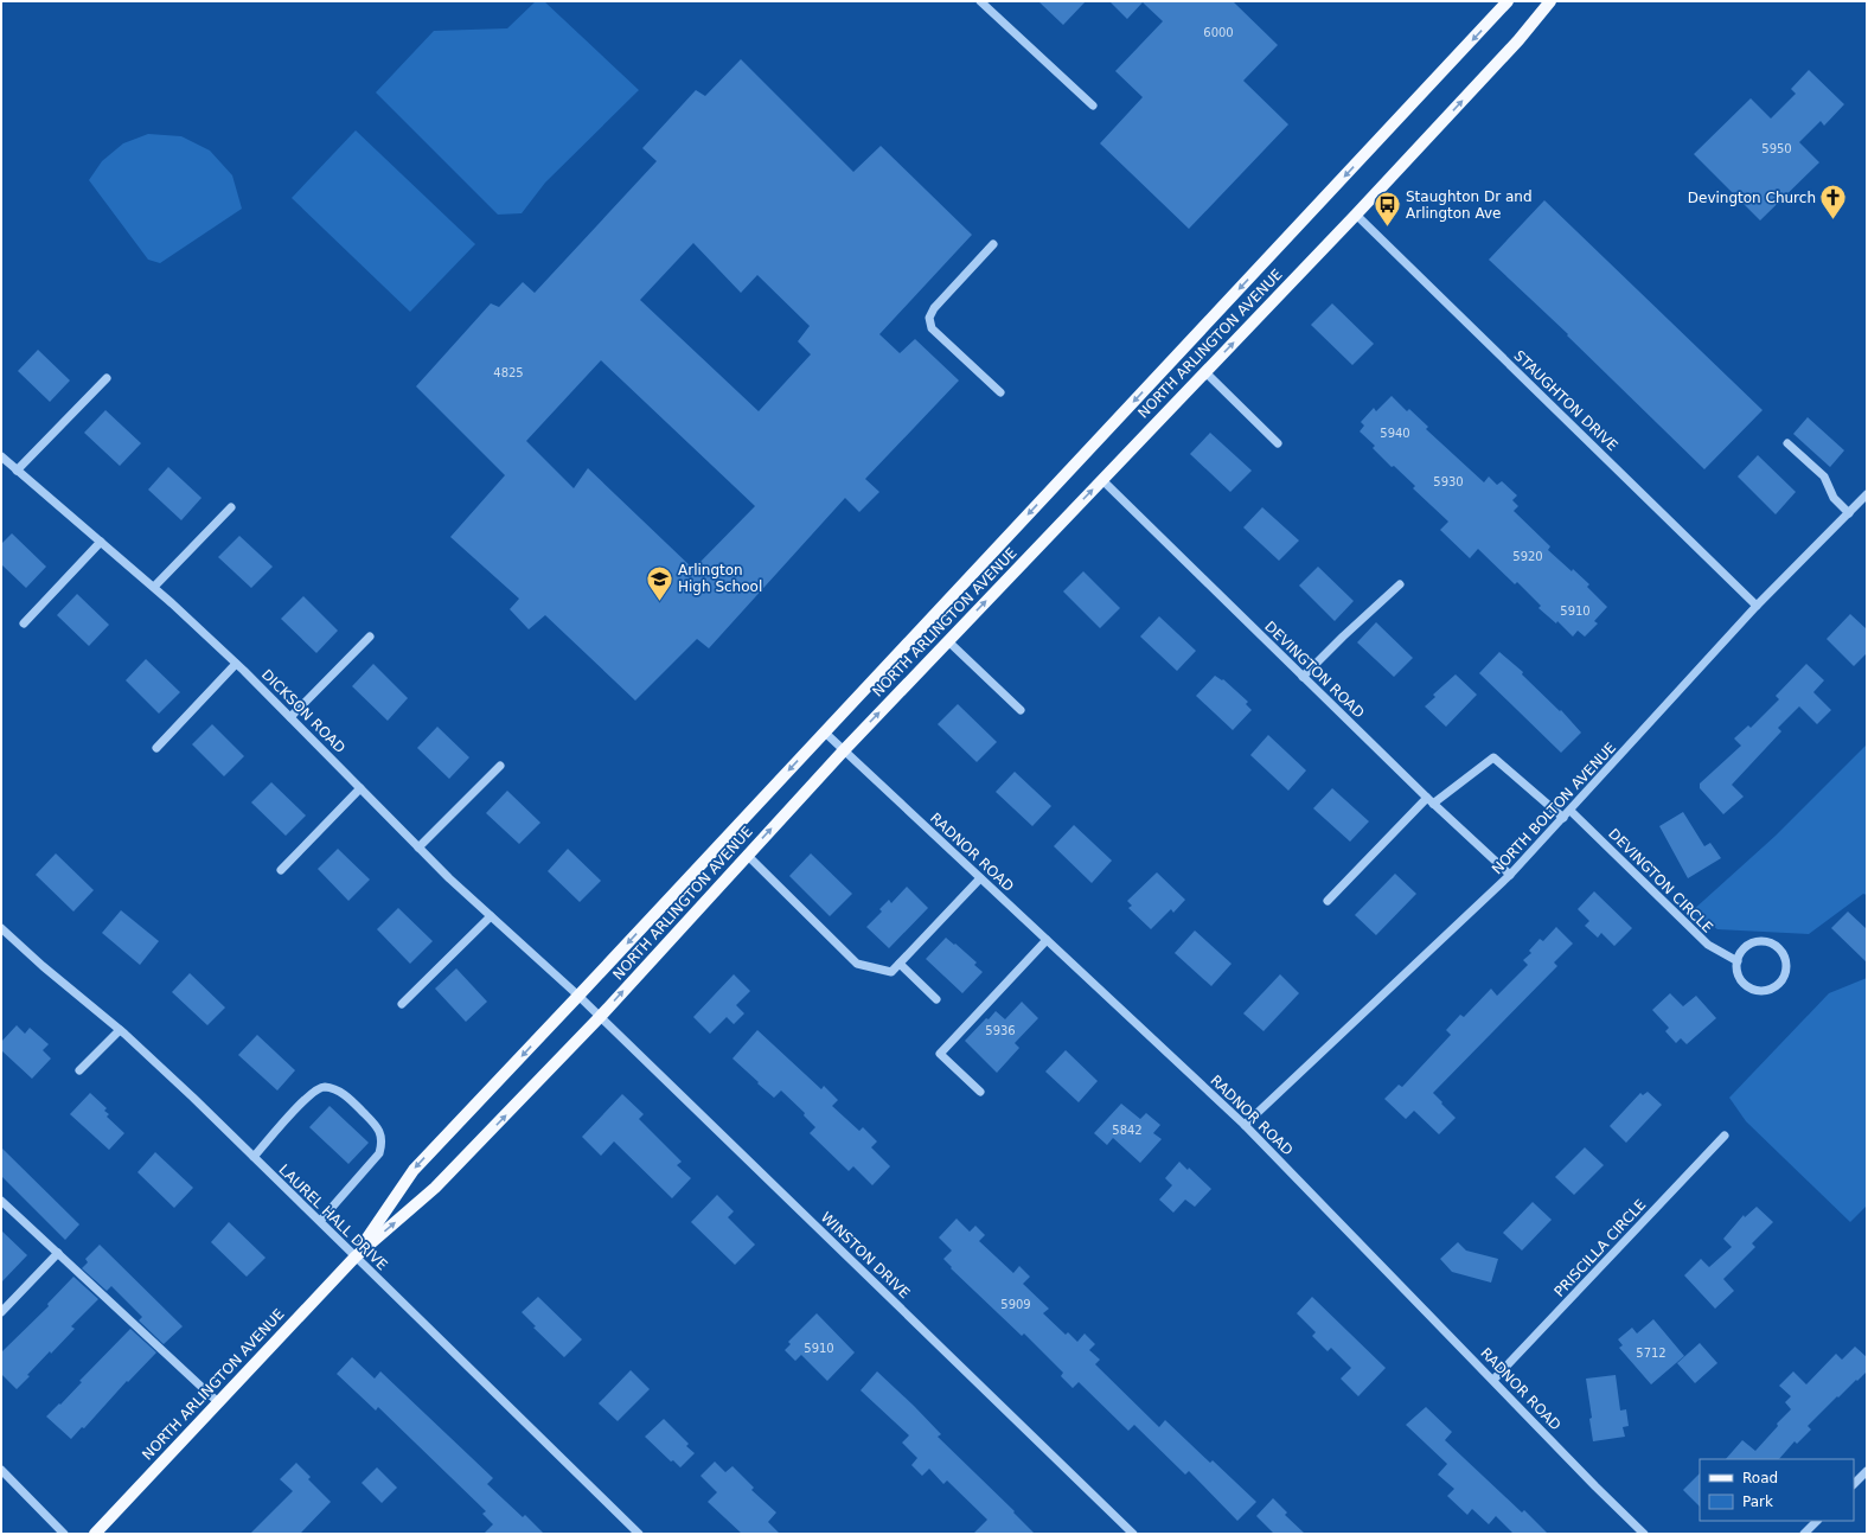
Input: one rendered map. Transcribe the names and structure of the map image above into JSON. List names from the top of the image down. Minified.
{"streets":{"main road":["NORTH ARLINGTON AVENUE"],"street":["STAUGHTON DRIVE","DEVINGTON ROAD","DICKSON ROAD","NORTH BOLTON AVENUE","RADNOR ROAD","DEVINGTON CIRCLE","LAUREL HALL DRIVE","PRISCILLA CIRCLE","WINSTON DRIVE"]},"crossings":[["NORTH ARLINGTON AVENUE","STAUGHTON DRIVE"],["NORTH ARLINGTON AVENUE","DEVINGTON ROAD"],["NORTH ARLINGTON AVENUE","DICKSON ROAD"],["NORTH ARLINGTON AVENUE","RADNOR ROAD"],["NORTH ARLINGTON AVENUE","LAUREL HALL DRIVE"],["NORTH ARLINGTON AVENUE","WINSTON DRIVE"],["STAUGHTON DRIVE","NORTH BOLTON AVENUE"],["DEVINGTON ROAD","NORTH BOLTON AVENUE"],["DICKSON ROAD","WINSTON DRIVE"],["NORTH BOLTON AVENUE","RADNOR ROAD"],["NORTH BOLTON AVENUE","DEVINGTON CIRCLE"],["RADNOR ROAD","PRISCILLA CIRCLE"]],"places":{"church":["Devington Church"],"bus stop":["Staughton Dr and Arlington Ave"],"school or university":["Arlington High School"]},"house_numbers":["6000","5950","4825","5940","5930","5920","5910","5936","5842","5909","5910","5712"],"legend":["Road","Park"]}
